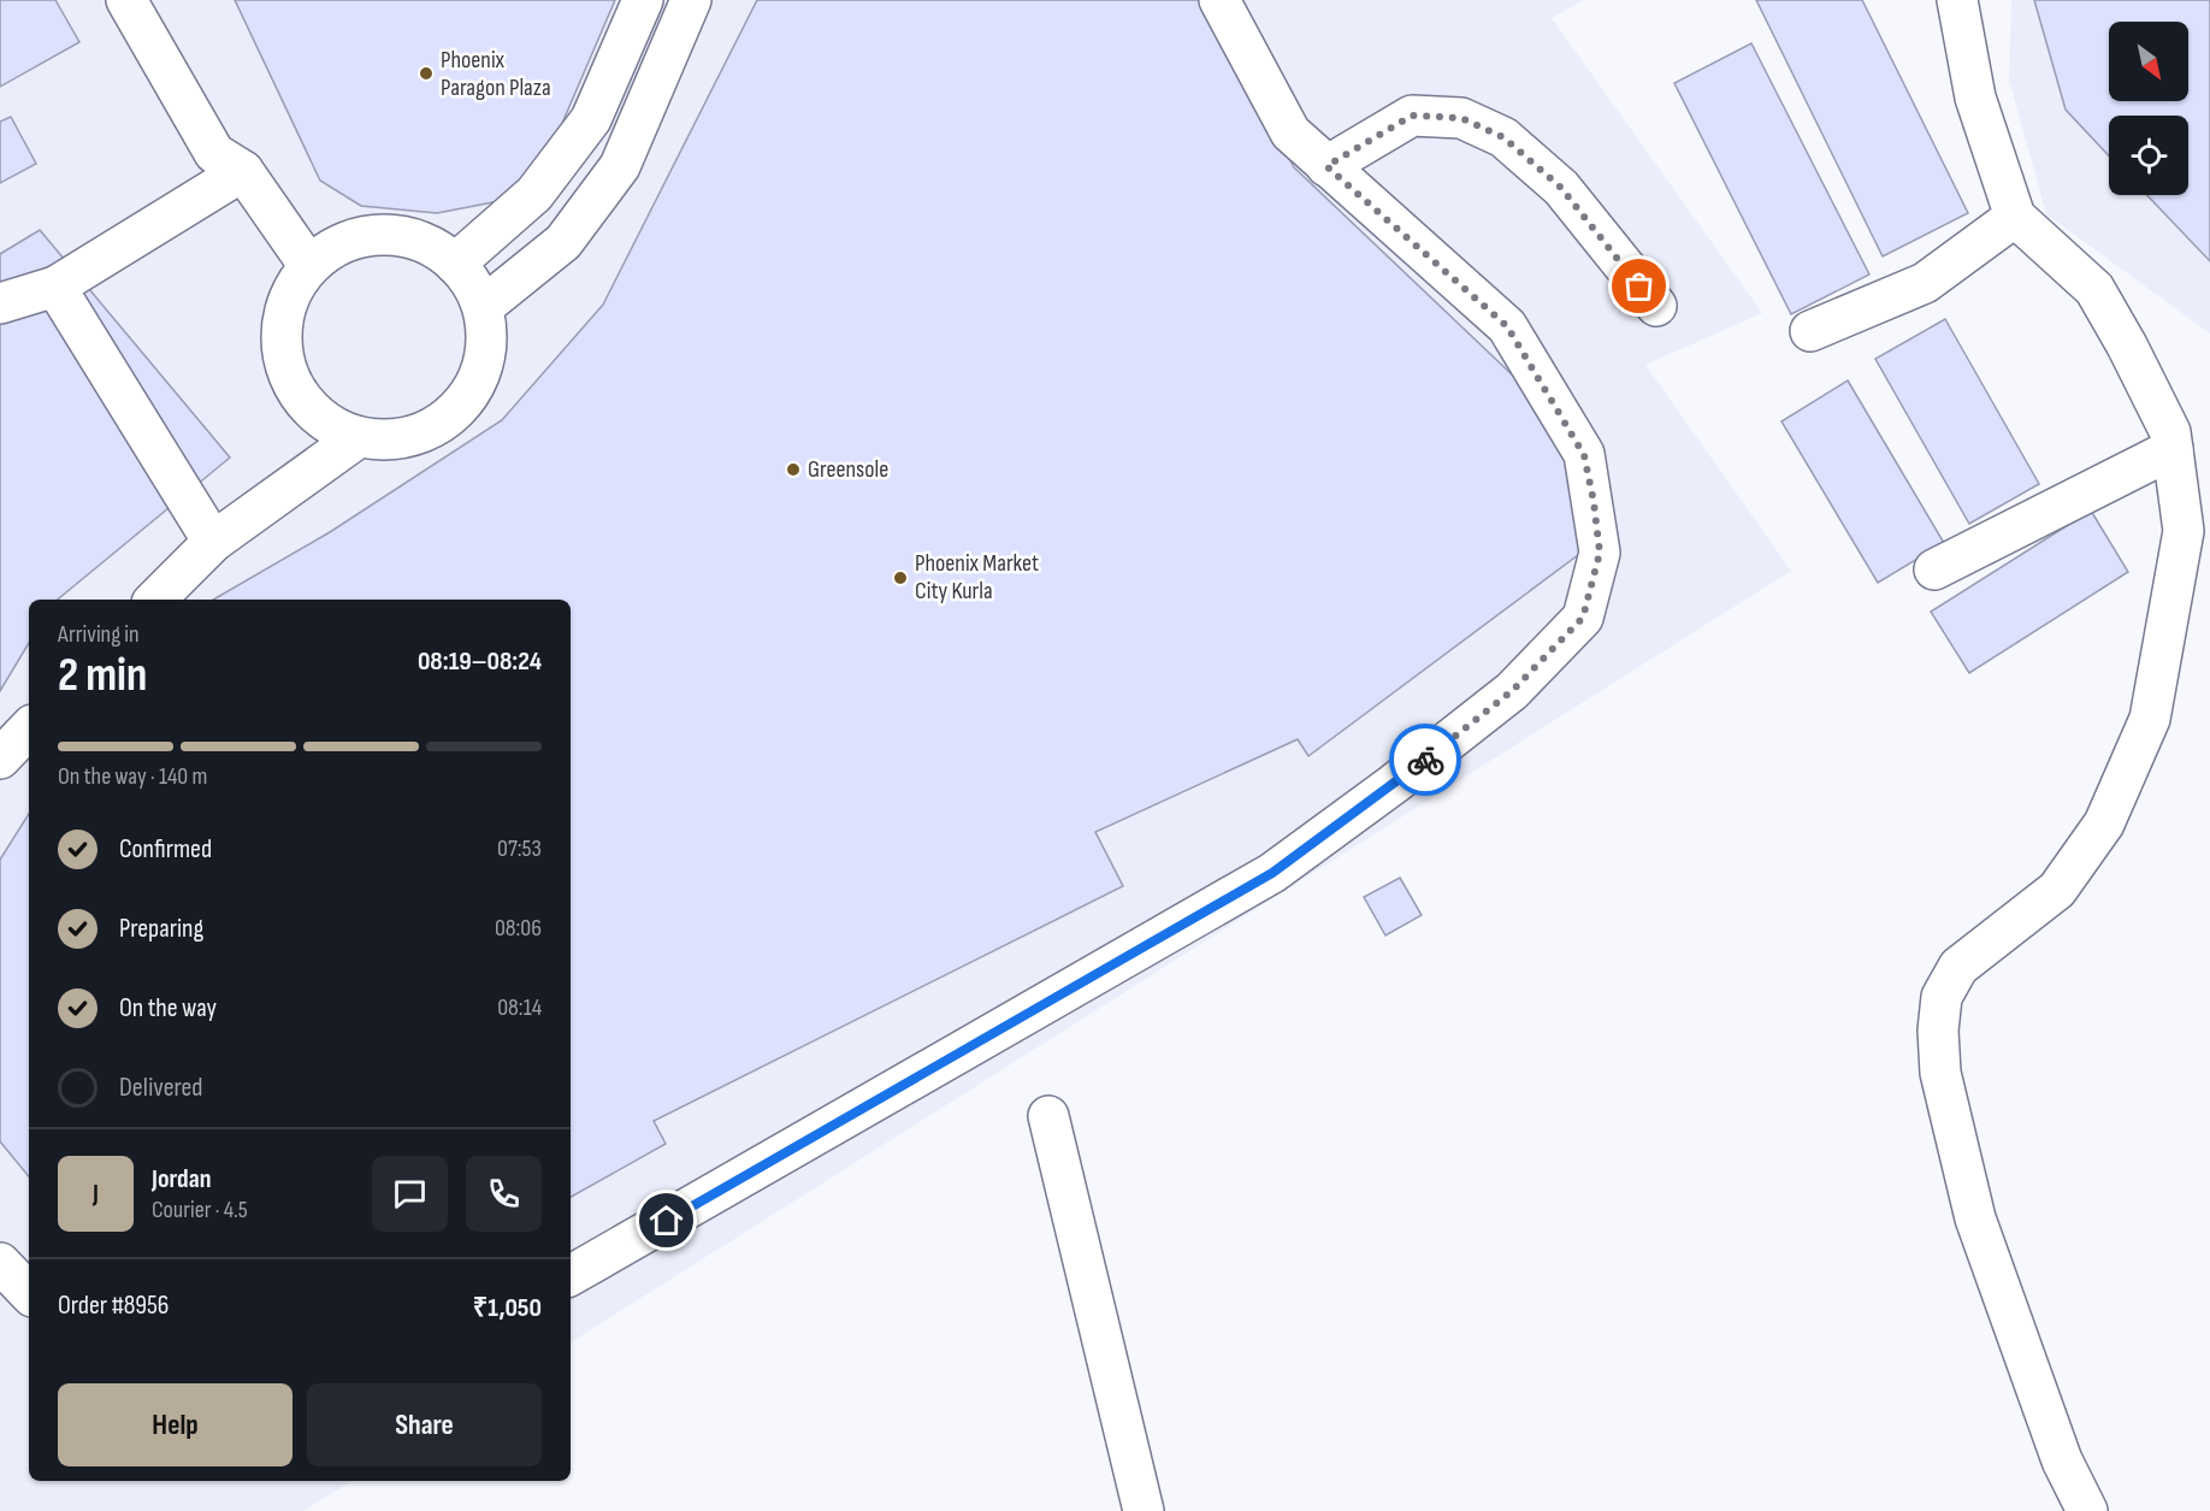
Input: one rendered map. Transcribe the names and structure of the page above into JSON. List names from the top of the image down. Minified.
{"places":["Phoenix Paragon Plaza","Greensole","Phoenix Market City Kurla"],"north":"bottom right","page":{"heading":["2 min","Arriving in","08:19–08:24"],"panel":["Jordan","Courier · 4.5","Order #8956","₹1,050"],"bar":"On the way · 140 m","list":[["Confirmed","07:53"],["Preparing","08:06"],["On the way","08:14"],"Delivered"],"round":"J","buttons":["Help","Share"]}}
